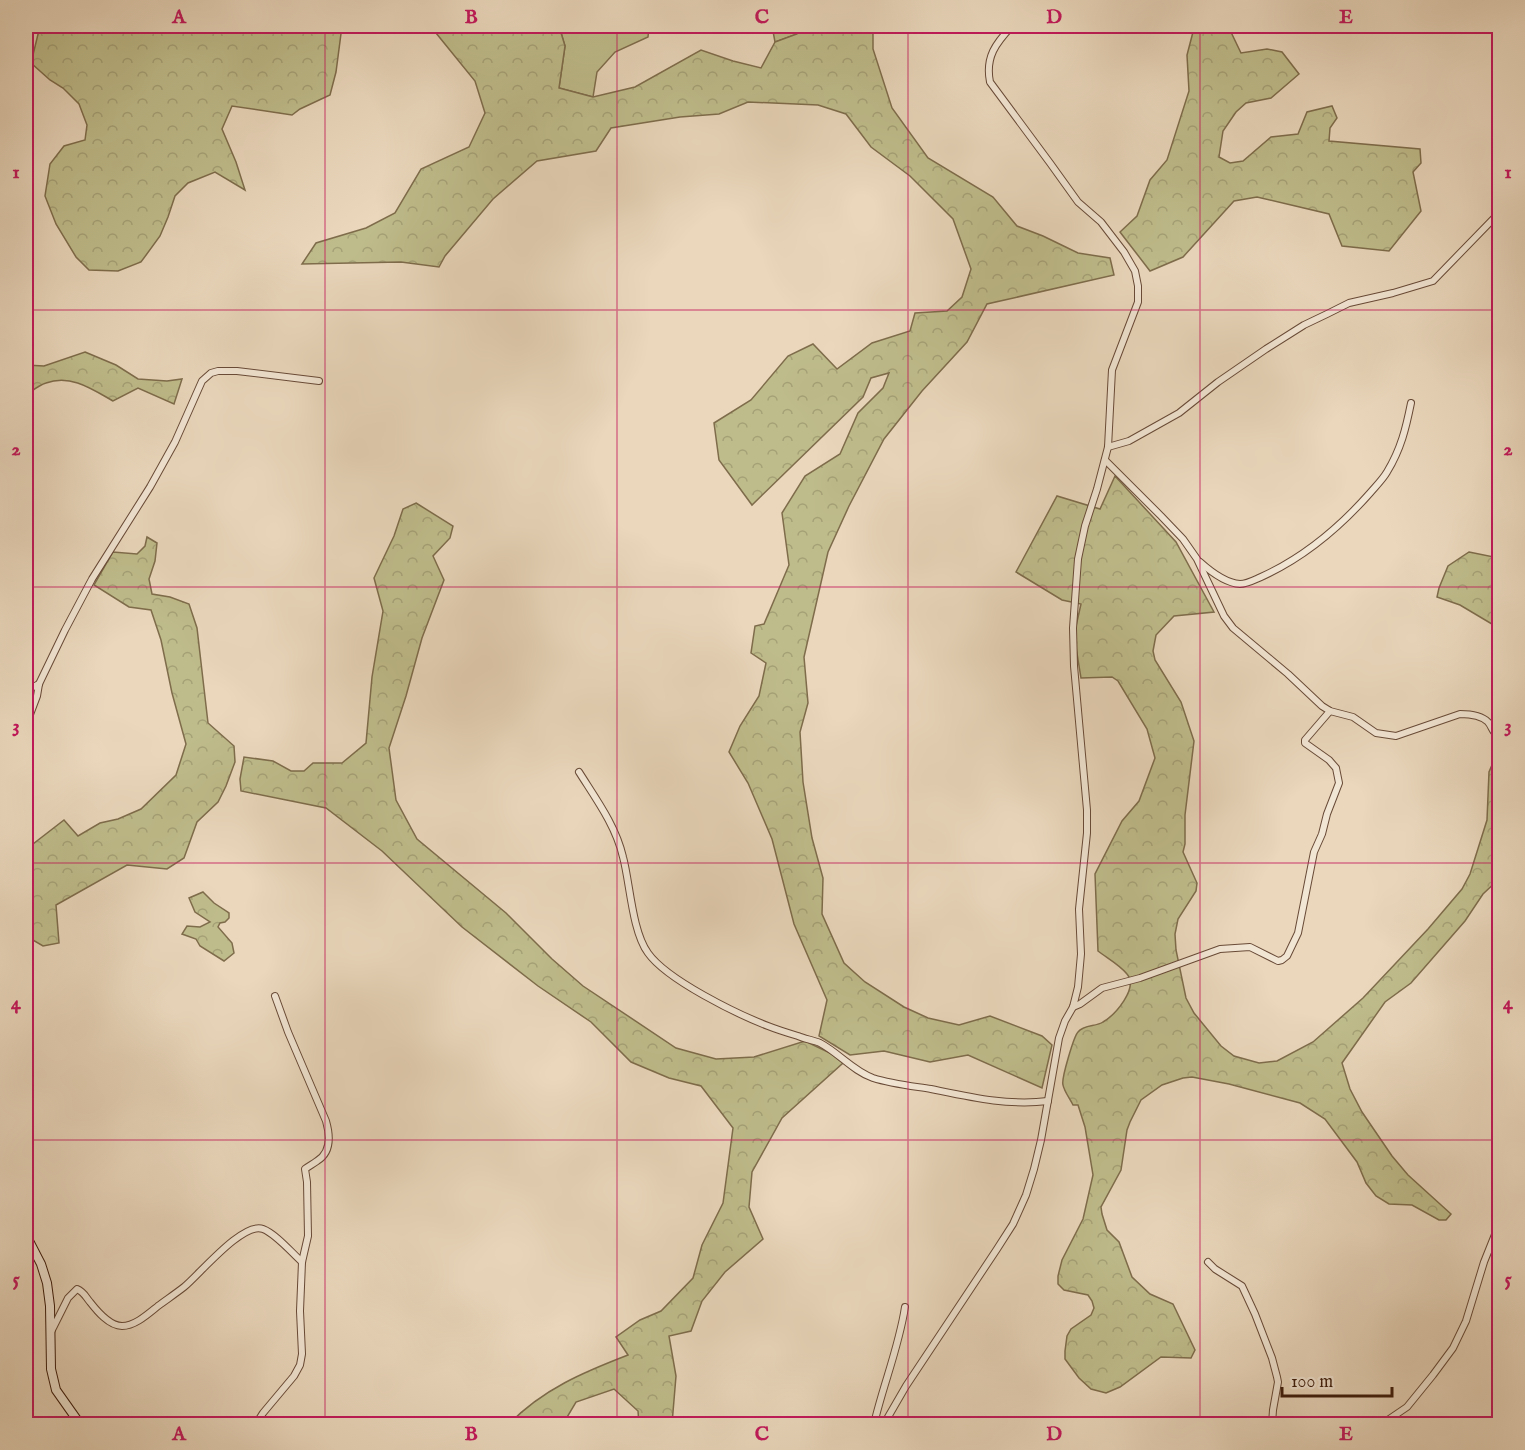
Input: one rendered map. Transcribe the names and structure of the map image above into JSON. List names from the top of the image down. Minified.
{"scale_bar":"100 m","grid":{"columns":["A","B","C","D","E"],"rows":["1","2","3","4","5"]}}
